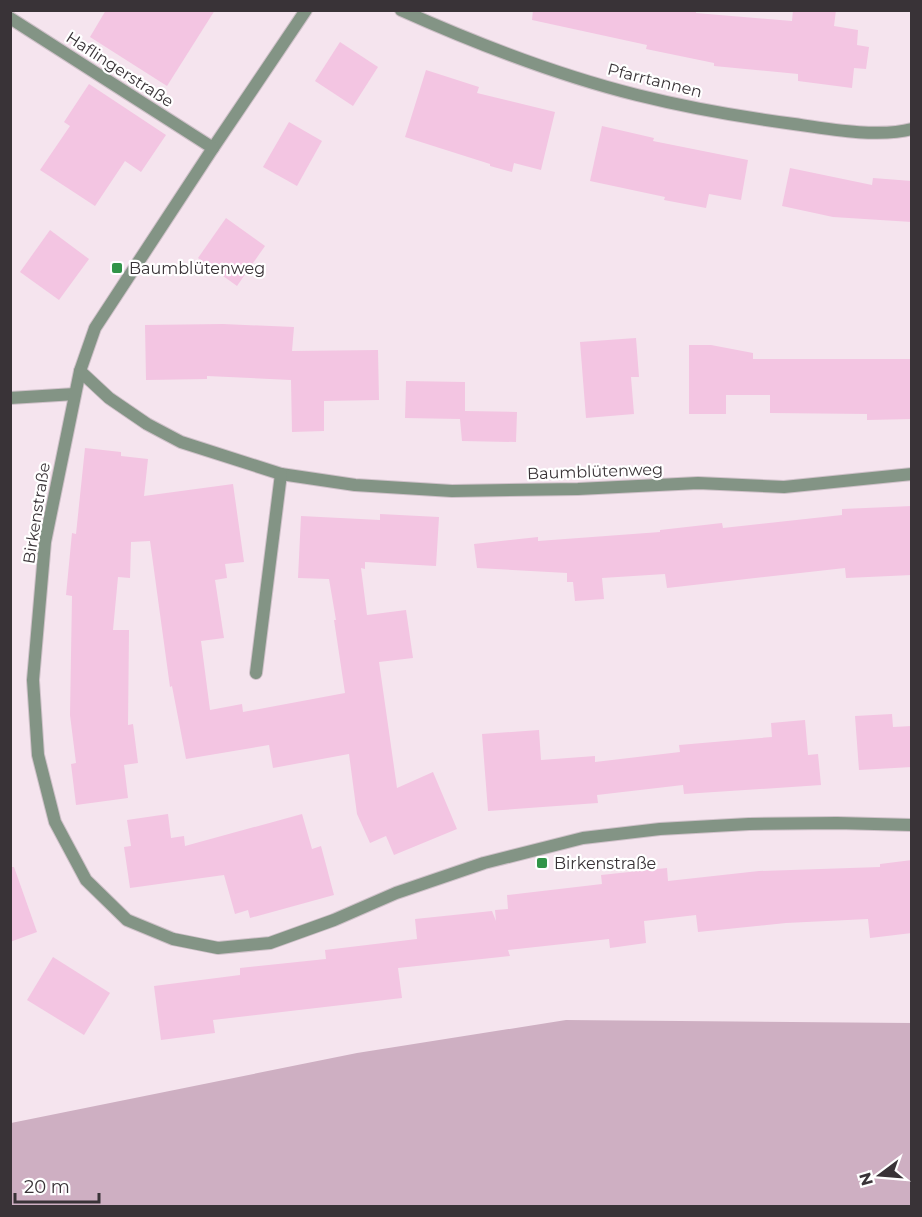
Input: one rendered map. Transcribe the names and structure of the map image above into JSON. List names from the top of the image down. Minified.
{"streets":{"street":["Haflingerstraße","Pfarrtannen","Baumblütenweg","Birkenstraße"]},"crossings":[["Haflingerstraße","Birkenstraße"],["Baumblütenweg","Birkenstraße"]],"places":{"transit":["Baumblütenweg","Birkenstraße"]},"scale_bar":"20 m","north":"left"}
